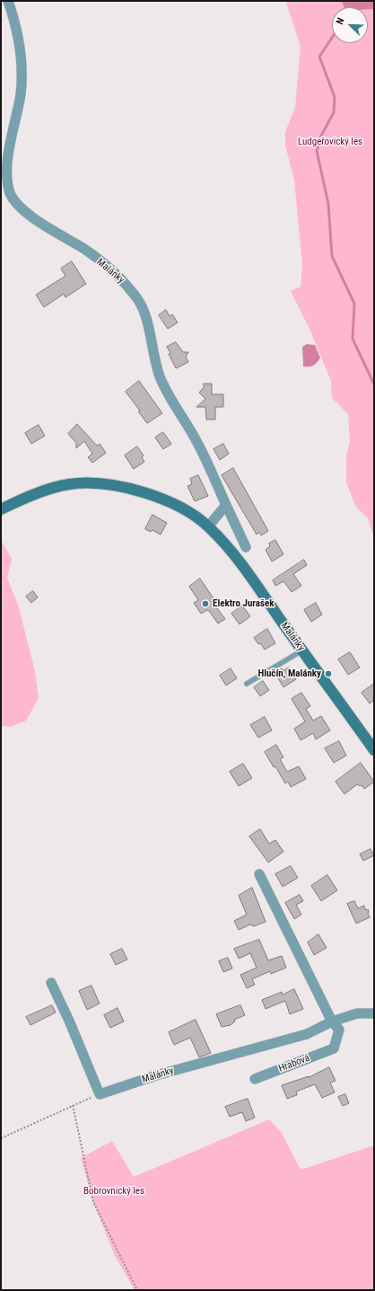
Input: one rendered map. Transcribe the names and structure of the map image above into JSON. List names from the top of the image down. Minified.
{"streets":{"street":["Malánky","Hrabová"]},"crossings":[["Malánky","Hrabová"]],"parks":["Ludgeřovický les","Bobrovnický les"],"places":["Elektro Jurašek","Hlučín, Malánky"],"north":"top left"}
